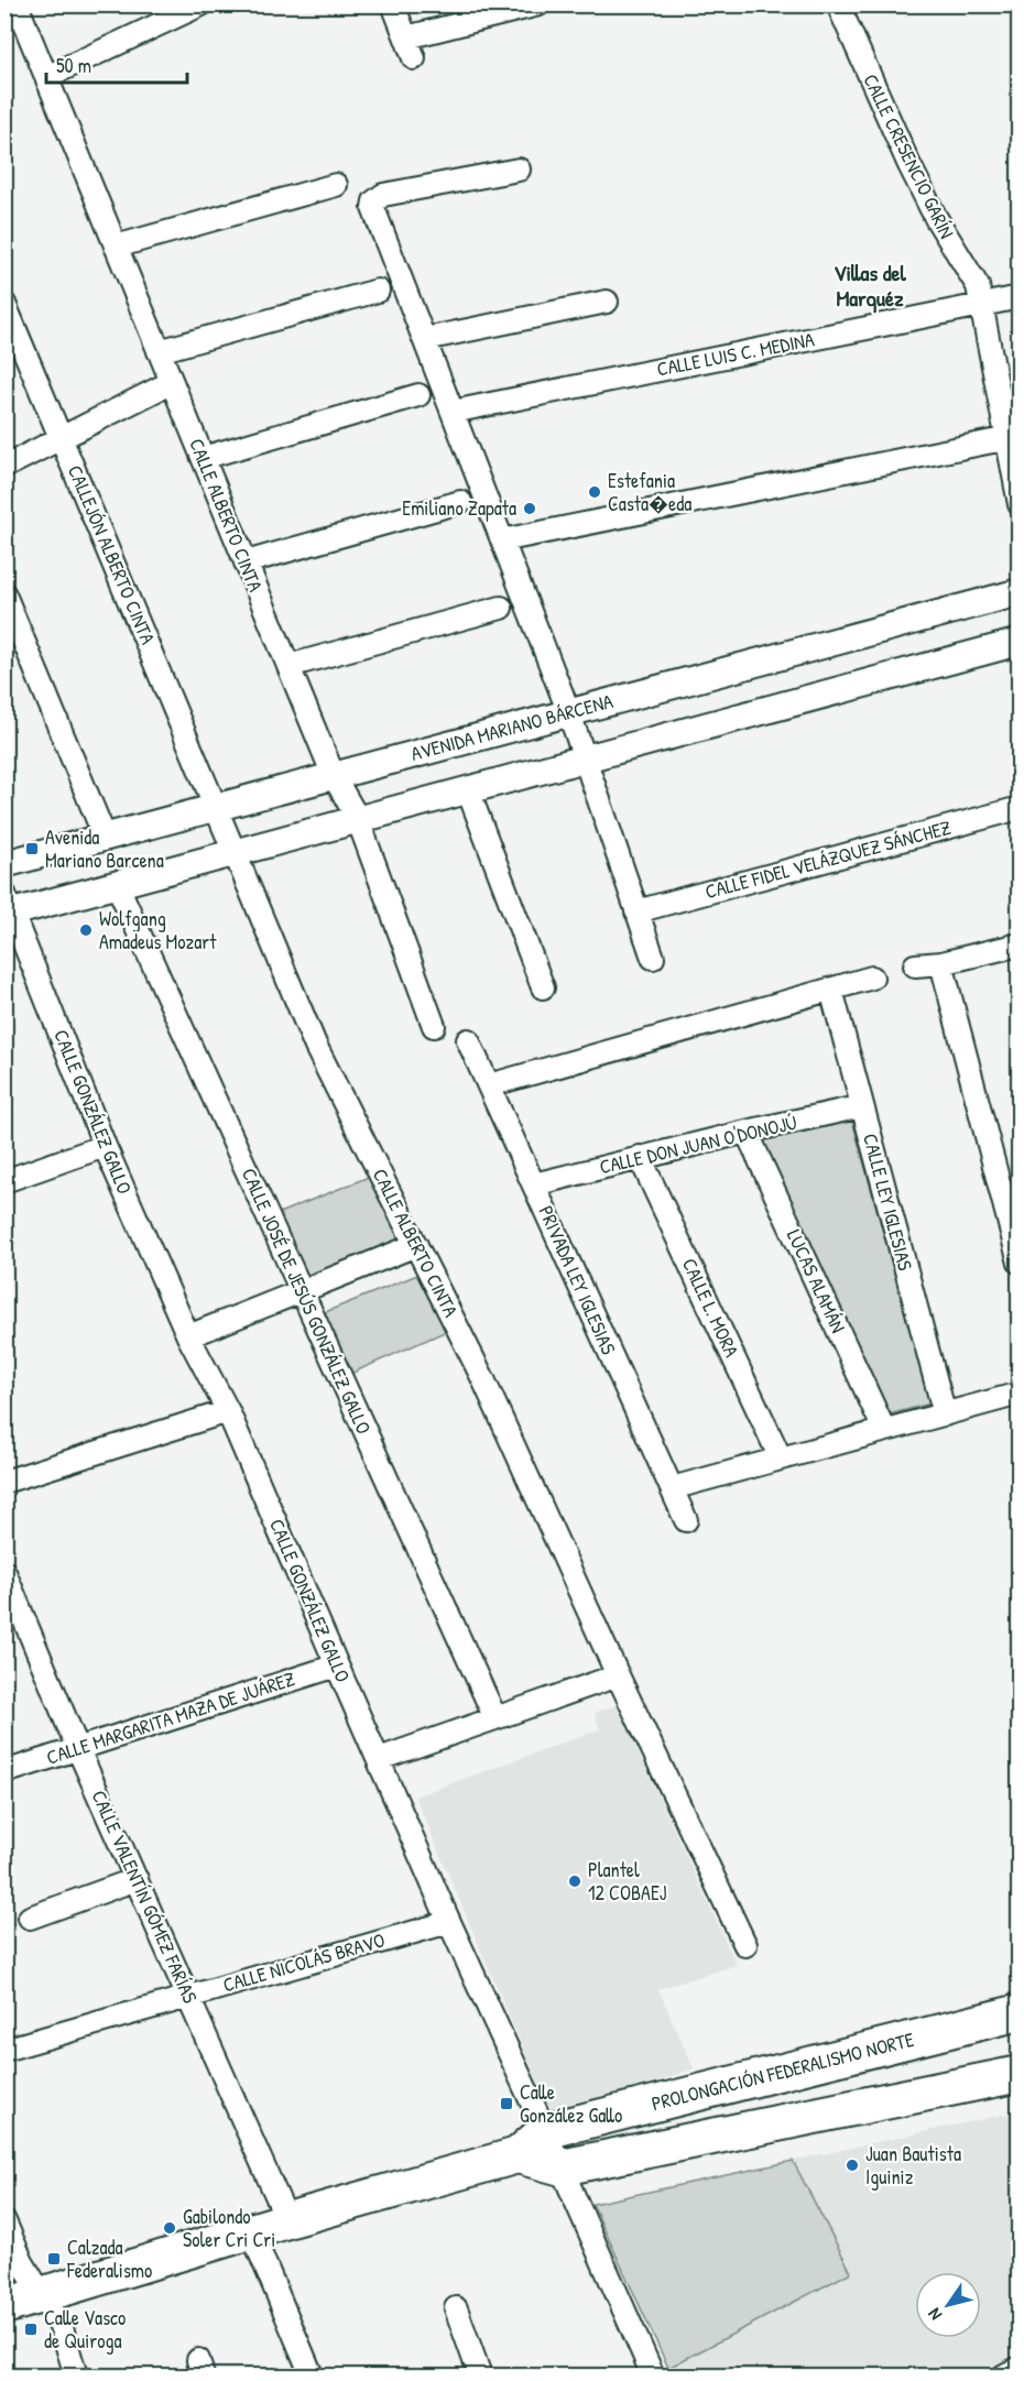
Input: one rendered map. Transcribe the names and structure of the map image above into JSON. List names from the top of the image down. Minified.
{"streets":{"main road":["PROLONGACIÓN FEDERALISMO NORTE"],"street":["CALLE CRESENCIO GARÍN","CALLE LUIS C. MEDINA","CALLE ALBERTO CINTA","CALLEJÓN ALBERTO CINTA","AVENIDA MARIANO BÁRCENA","CALLE FIDEL VELÁZQUEZ SÁNCHEZ","CALLE GONZÁLEZ GALLO","CALLE DON JUAN O'DONOJÚ","CALLE LEY IGLESIAS","PRIVADA LEY IGLESIAS","LUCAS ALAMÁN","CALLE JOSÉ DE JESÚS GONZÁLEZ GALLO","CALLE L. MORA","CALLE MARGARITA MAZA DE JUÁREZ","CALLE VALENTÍN GÓMEZ FARÍAS","CALLE NICOLÁS BRAVO"]},"crossings":[["CALLE CRESENCIO GARÍN","CALLE LUIS C. MEDINA"],["CALLE ALBERTO CINTA","CALLEJÓN ALBERTO CINTA"],["CALLE ALBERTO CINTA","AVENIDA MARIANO BÁRCENA"],["CALLEJÓN ALBERTO CINTA","AVENIDA MARIANO BÁRCENA"],["CALLE GONZÁLEZ GALLO","CALLE MARGARITA MAZA DE JUÁREZ"],["CALLE GONZÁLEZ GALLO","CALLE NICOLÁS BRAVO"],["CALLE GONZÁLEZ GALLO","PROLONGACIÓN FEDERALISMO NORTE"],["CALLE DON JUAN O'DONOJÚ","CALLE LEY IGLESIAS"],["CALLE DON JUAN O'DONOJÚ","PRIVADA LEY IGLESIAS"],["CALLE DON JUAN O'DONOJÚ","LUCAS ALAMÁN"],["CALLE DON JUAN O'DONOJÚ","CALLE L. MORA"],["CALLE MARGARITA MAZA DE JUÁREZ","CALLE VALENTÍN GÓMEZ FARÍAS"],["CALLE VALENTÍN GÓMEZ FARÍAS","CALLE NICOLÁS BRAVO"],["CALLE VALENTÍN GÓMEZ FARÍAS","PROLONGACIÓN FEDERALISMO NORTE"]],"districts":["Villas del Marquéz"],"places":{"other":["Estefania Casta�eda","Emiliano Zapata","Wolfgang Amadeus Mozart","Plantel 12 COBAEJ","Juan Bautista Iguiniz","Gabilondo Soler Cri Cri"],"transit":["Avenida Mariano Barcena","Calle González Gallo","Calzada Federalismo","Calle Vasco de Quiroga"]},"scale_bar":"50 m","north":"bottom left"}
